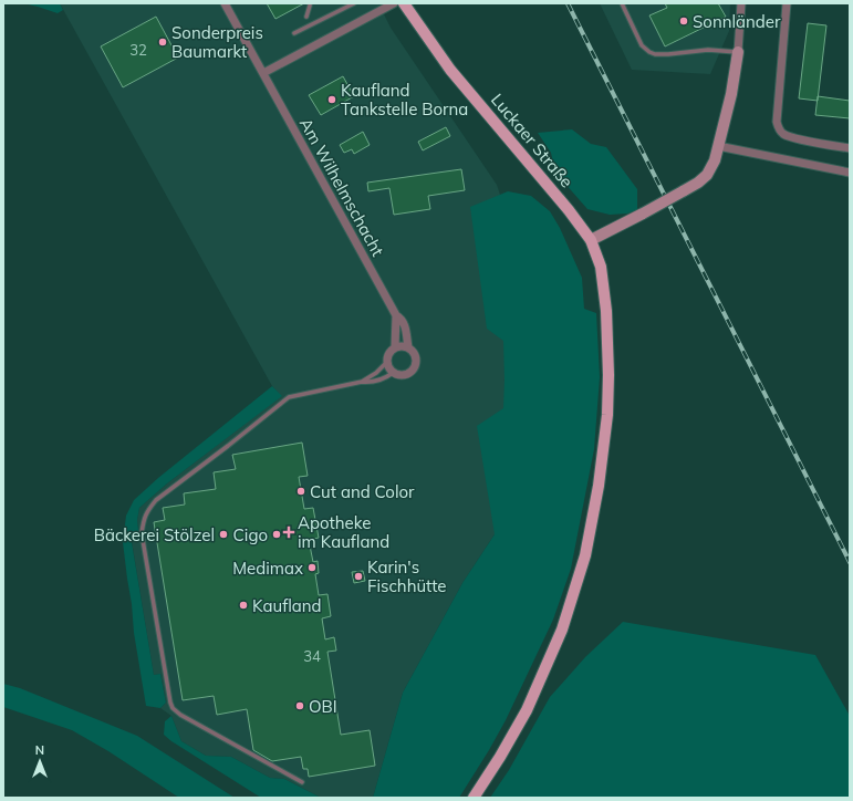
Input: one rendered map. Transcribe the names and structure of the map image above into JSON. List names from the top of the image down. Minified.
{"streets":{"main road":["Luckaer Straße"],"street":["Am Wilhelmschacht"]},"places":{"other":["Sonnländer","Sonderpreis Baumarkt","Kaufland Tankstelle Borna","Cut and Color","Bäckerei Stölzel","Cigo","Medimax","Karin's Fischhütte","Kaufland","OBI"],"health":["Apotheke im Kaufland"]},"house_numbers":["32","34"],"north":"top"}
